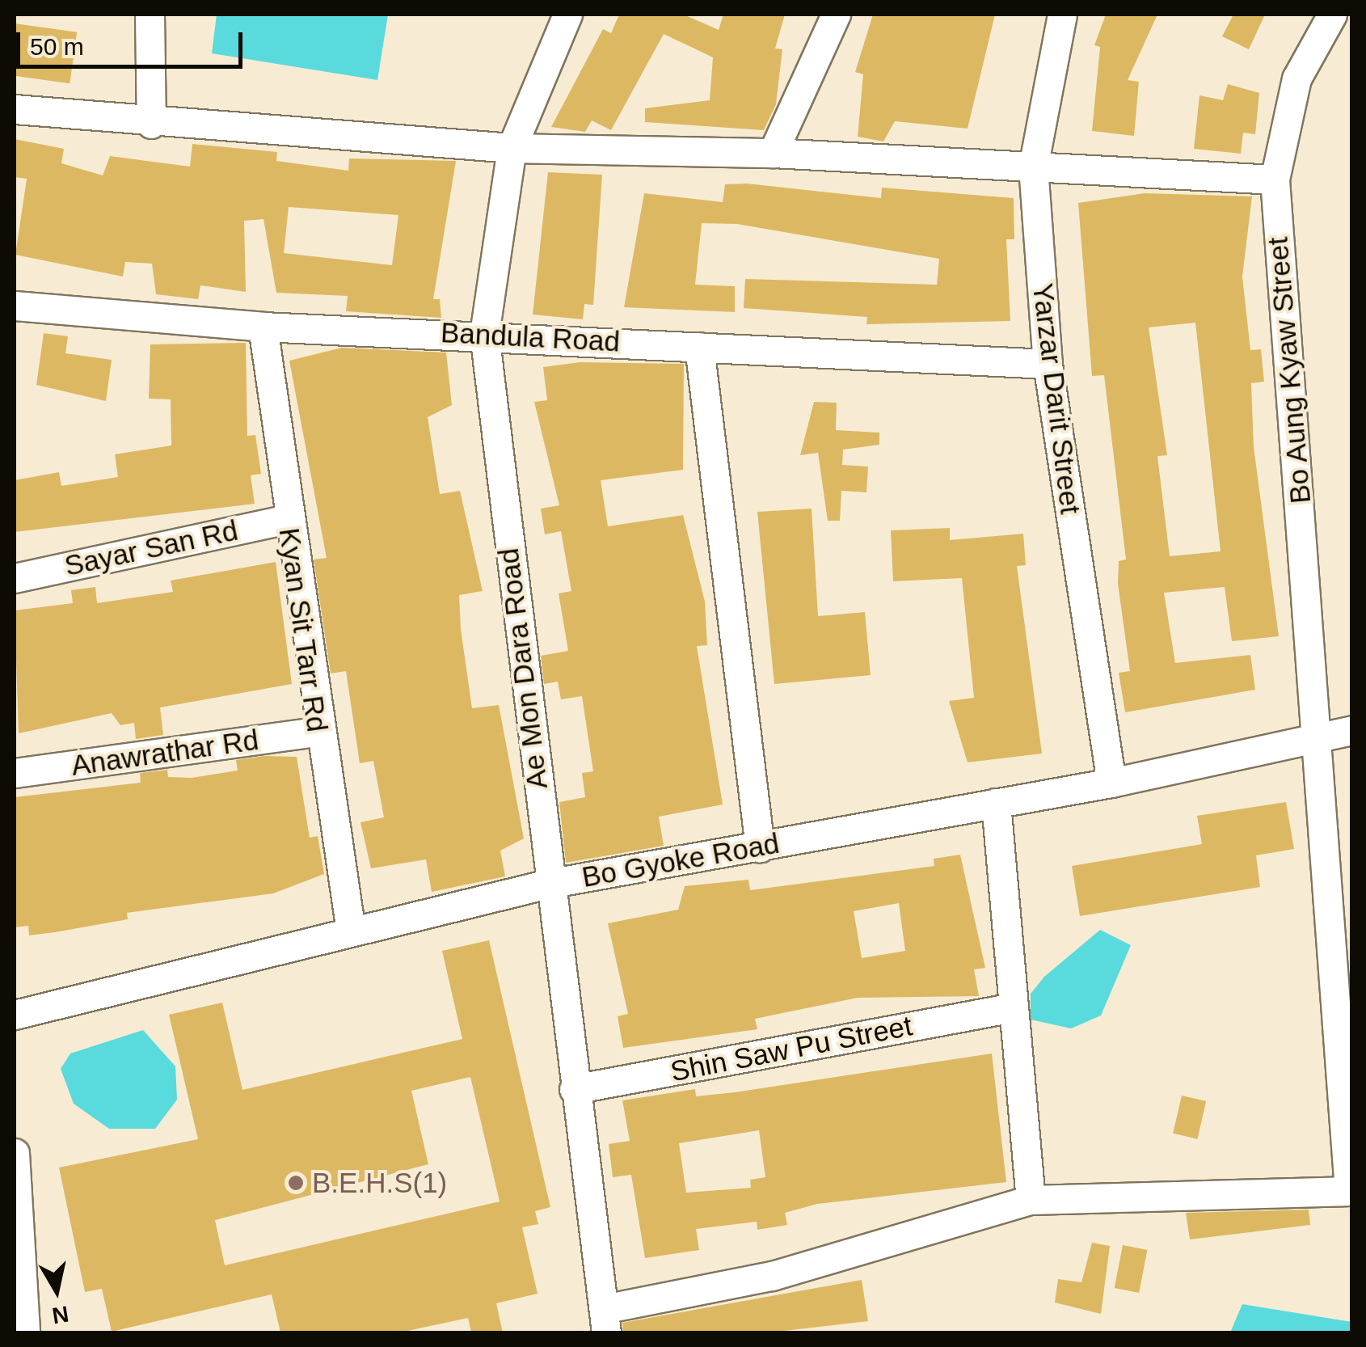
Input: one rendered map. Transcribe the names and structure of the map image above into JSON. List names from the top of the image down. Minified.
{"streets":{"street":["Bandula Road","Bo Aung Kyaw Street","Yarzar Darit Street","Sayar San Rd","Kyan Sit Tarr Rd","Ae Mon Dara Road","Anawrathar Rd","Bo Gyoke Road","Shin Saw Pu Street"]},"crossings":[["Bandula Road","Yarzar Darit Street"],["Bandula Road","Kyan Sit Tarr Rd"],["Bandula Road","Ae Mon Dara Road"],["Bo Aung Kyaw Street","Bo Gyoke Road"],["Yarzar Darit Street","Bo Gyoke Road"],["Sayar San Rd","Kyan Sit Tarr Rd"],["Kyan Sit Tarr Rd","Anawrathar Rd"],["Kyan Sit Tarr Rd","Bo Gyoke Road"],["Ae Mon Dara Road","Bo Gyoke Road"],["Ae Mon Dara Road","Shin Saw Pu Street"]],"places":["B.E.H.S(1)"],"scale_bar":"50 m","north":"bottom"}
